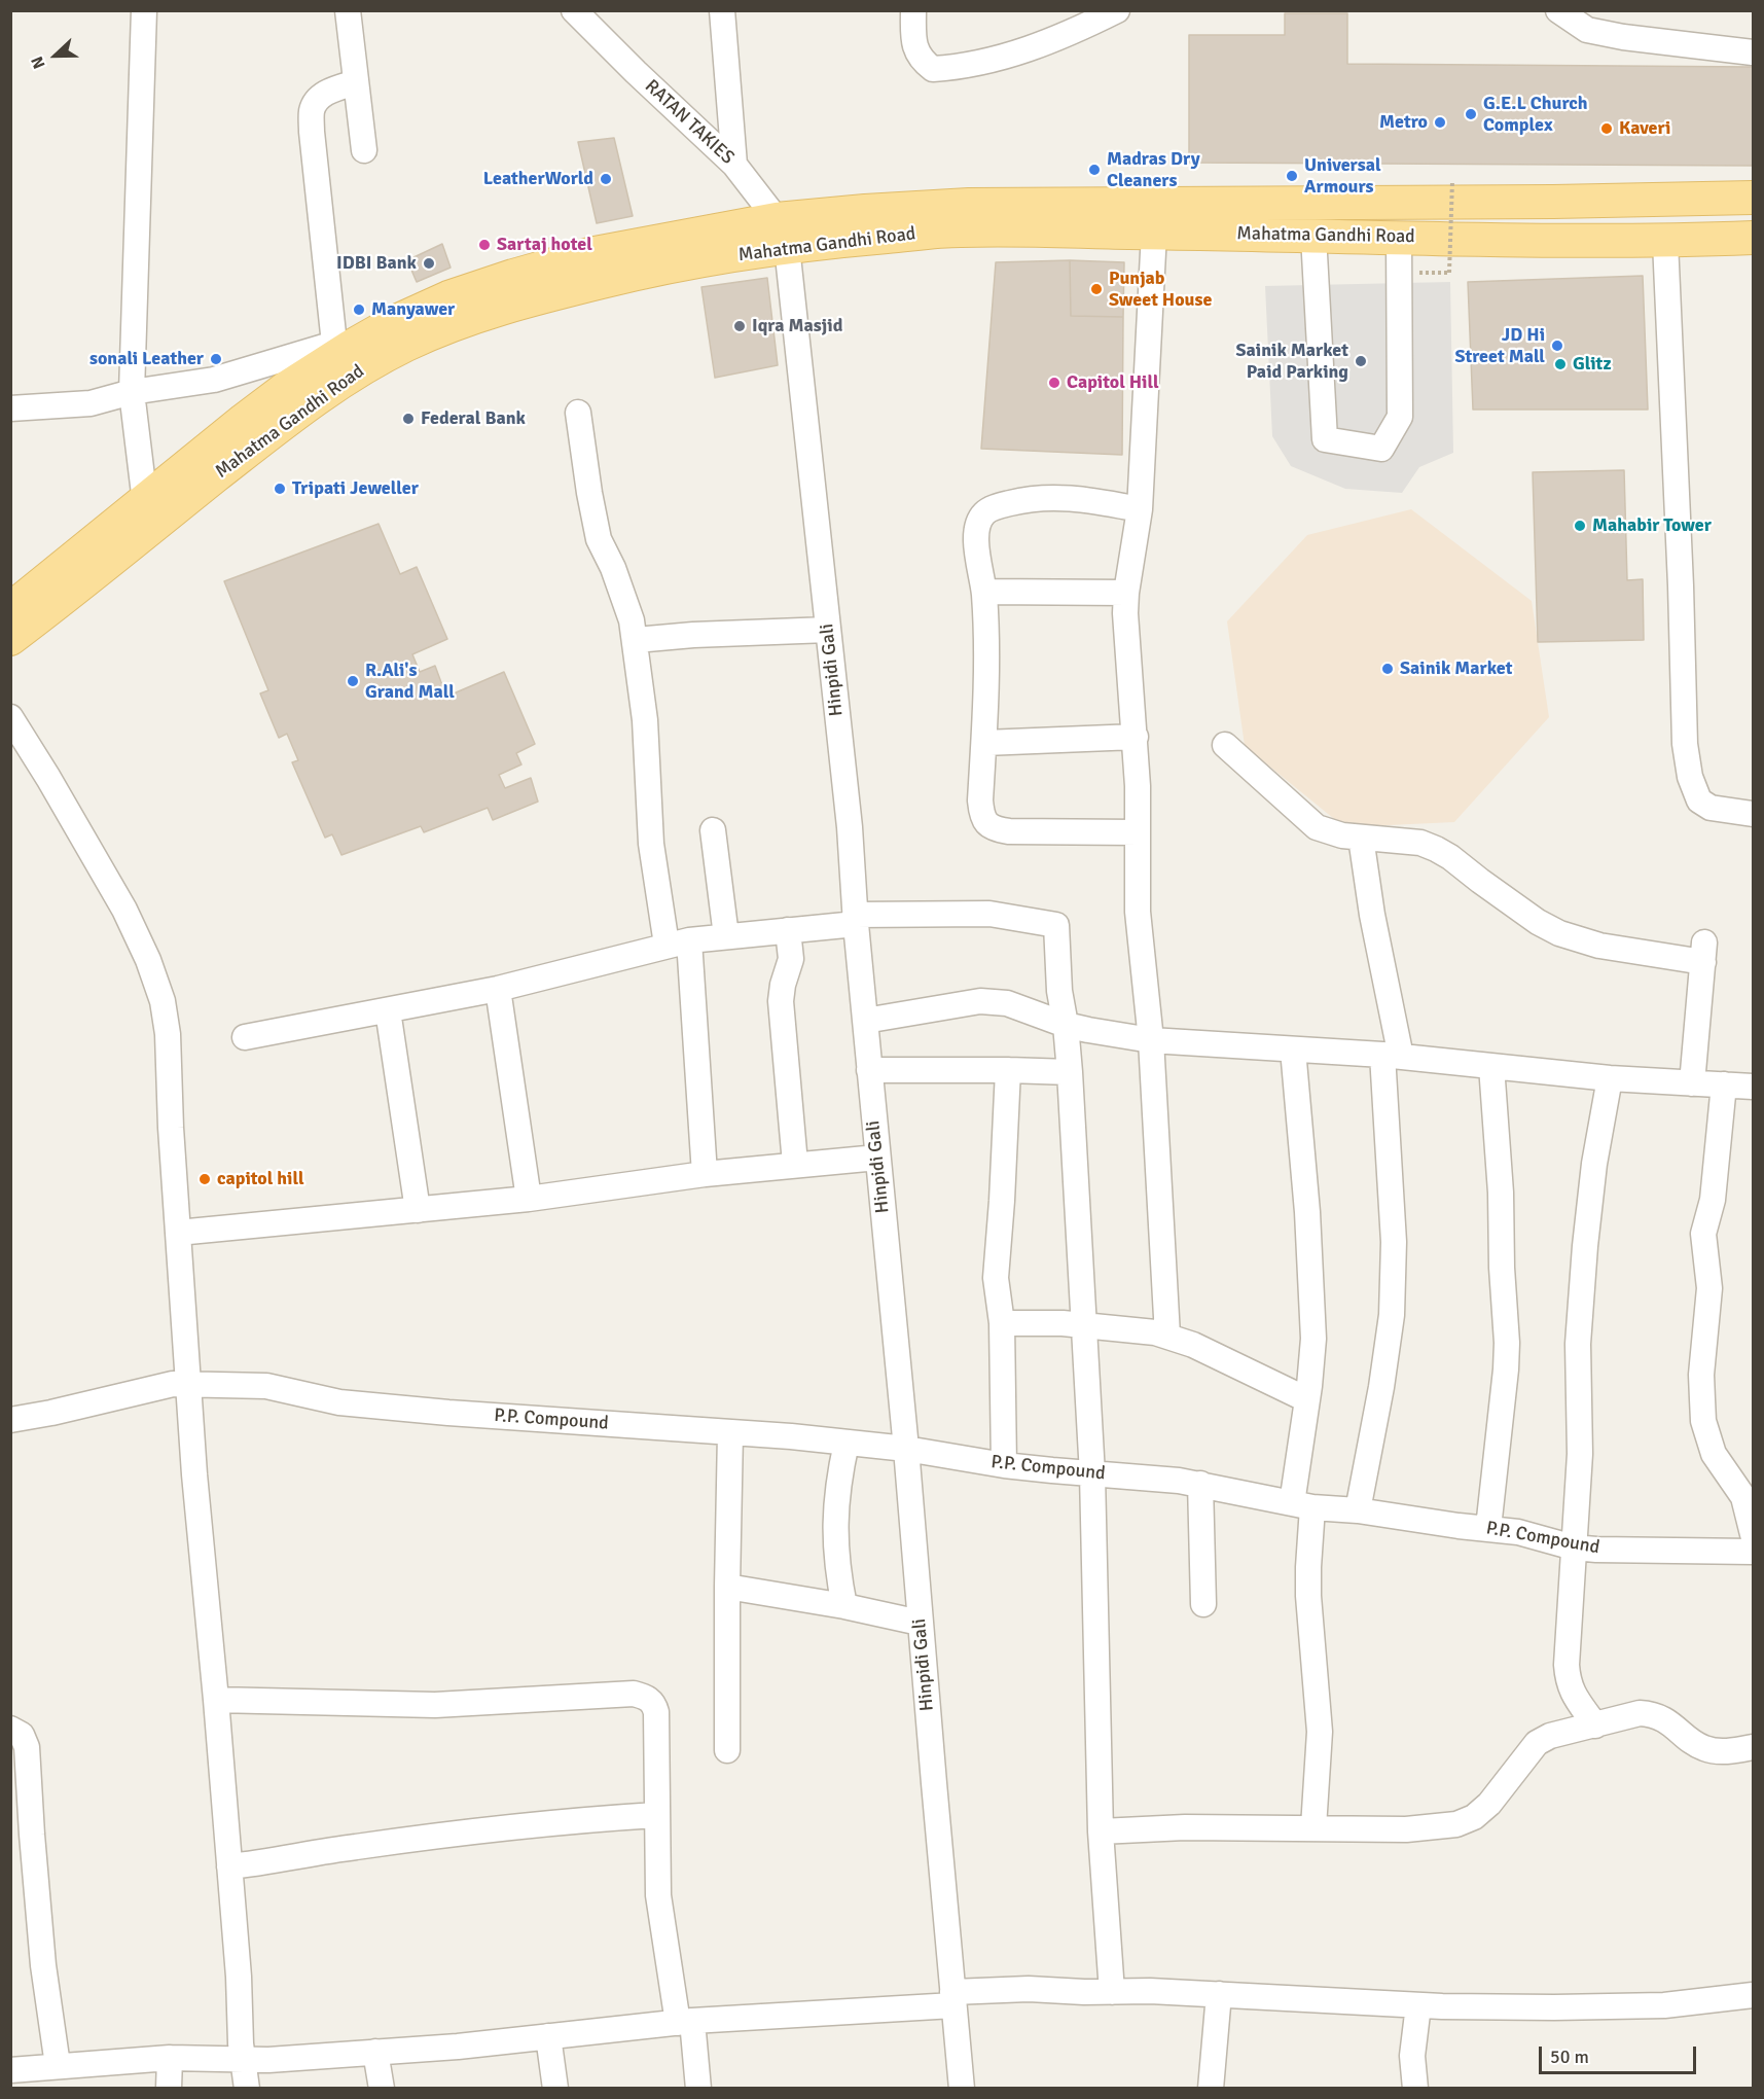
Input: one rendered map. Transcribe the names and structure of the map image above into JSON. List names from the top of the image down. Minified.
{"streets":{"main road":["Mahatma Gandhi Road"],"street":["RATAN TAKIES","Hinpidi Gali","P.P. Compound"]},"crossings":[["RATAN TAKIES","Mahatma Gandhi Road"],["RATAN TAKIES","Hinpidi Gali"],["Mahatma Gandhi Road","Hinpidi Gali"],["Hinpidi Gali","P.P. Compound"]],"places":["G.E.L Church Complex","Metro","Kaveri","Madras Dry Cleaners","Universal Armours","LeatherWorld","Sartaj hotel","IDBI Bank","Punjab Sweet House","Manyawer","Iqra Masjid","JD Hi Street Mall","sonali Leather","Sainik Market Paid Parking","Glitz","Capitol Hill","Federal Bank","Tripati Jeweller","Mahabir Tower","Sainik Market","R.Ali's Grand Mall","capitol hill"],"scale_bar":"50 m","north":"left"}
